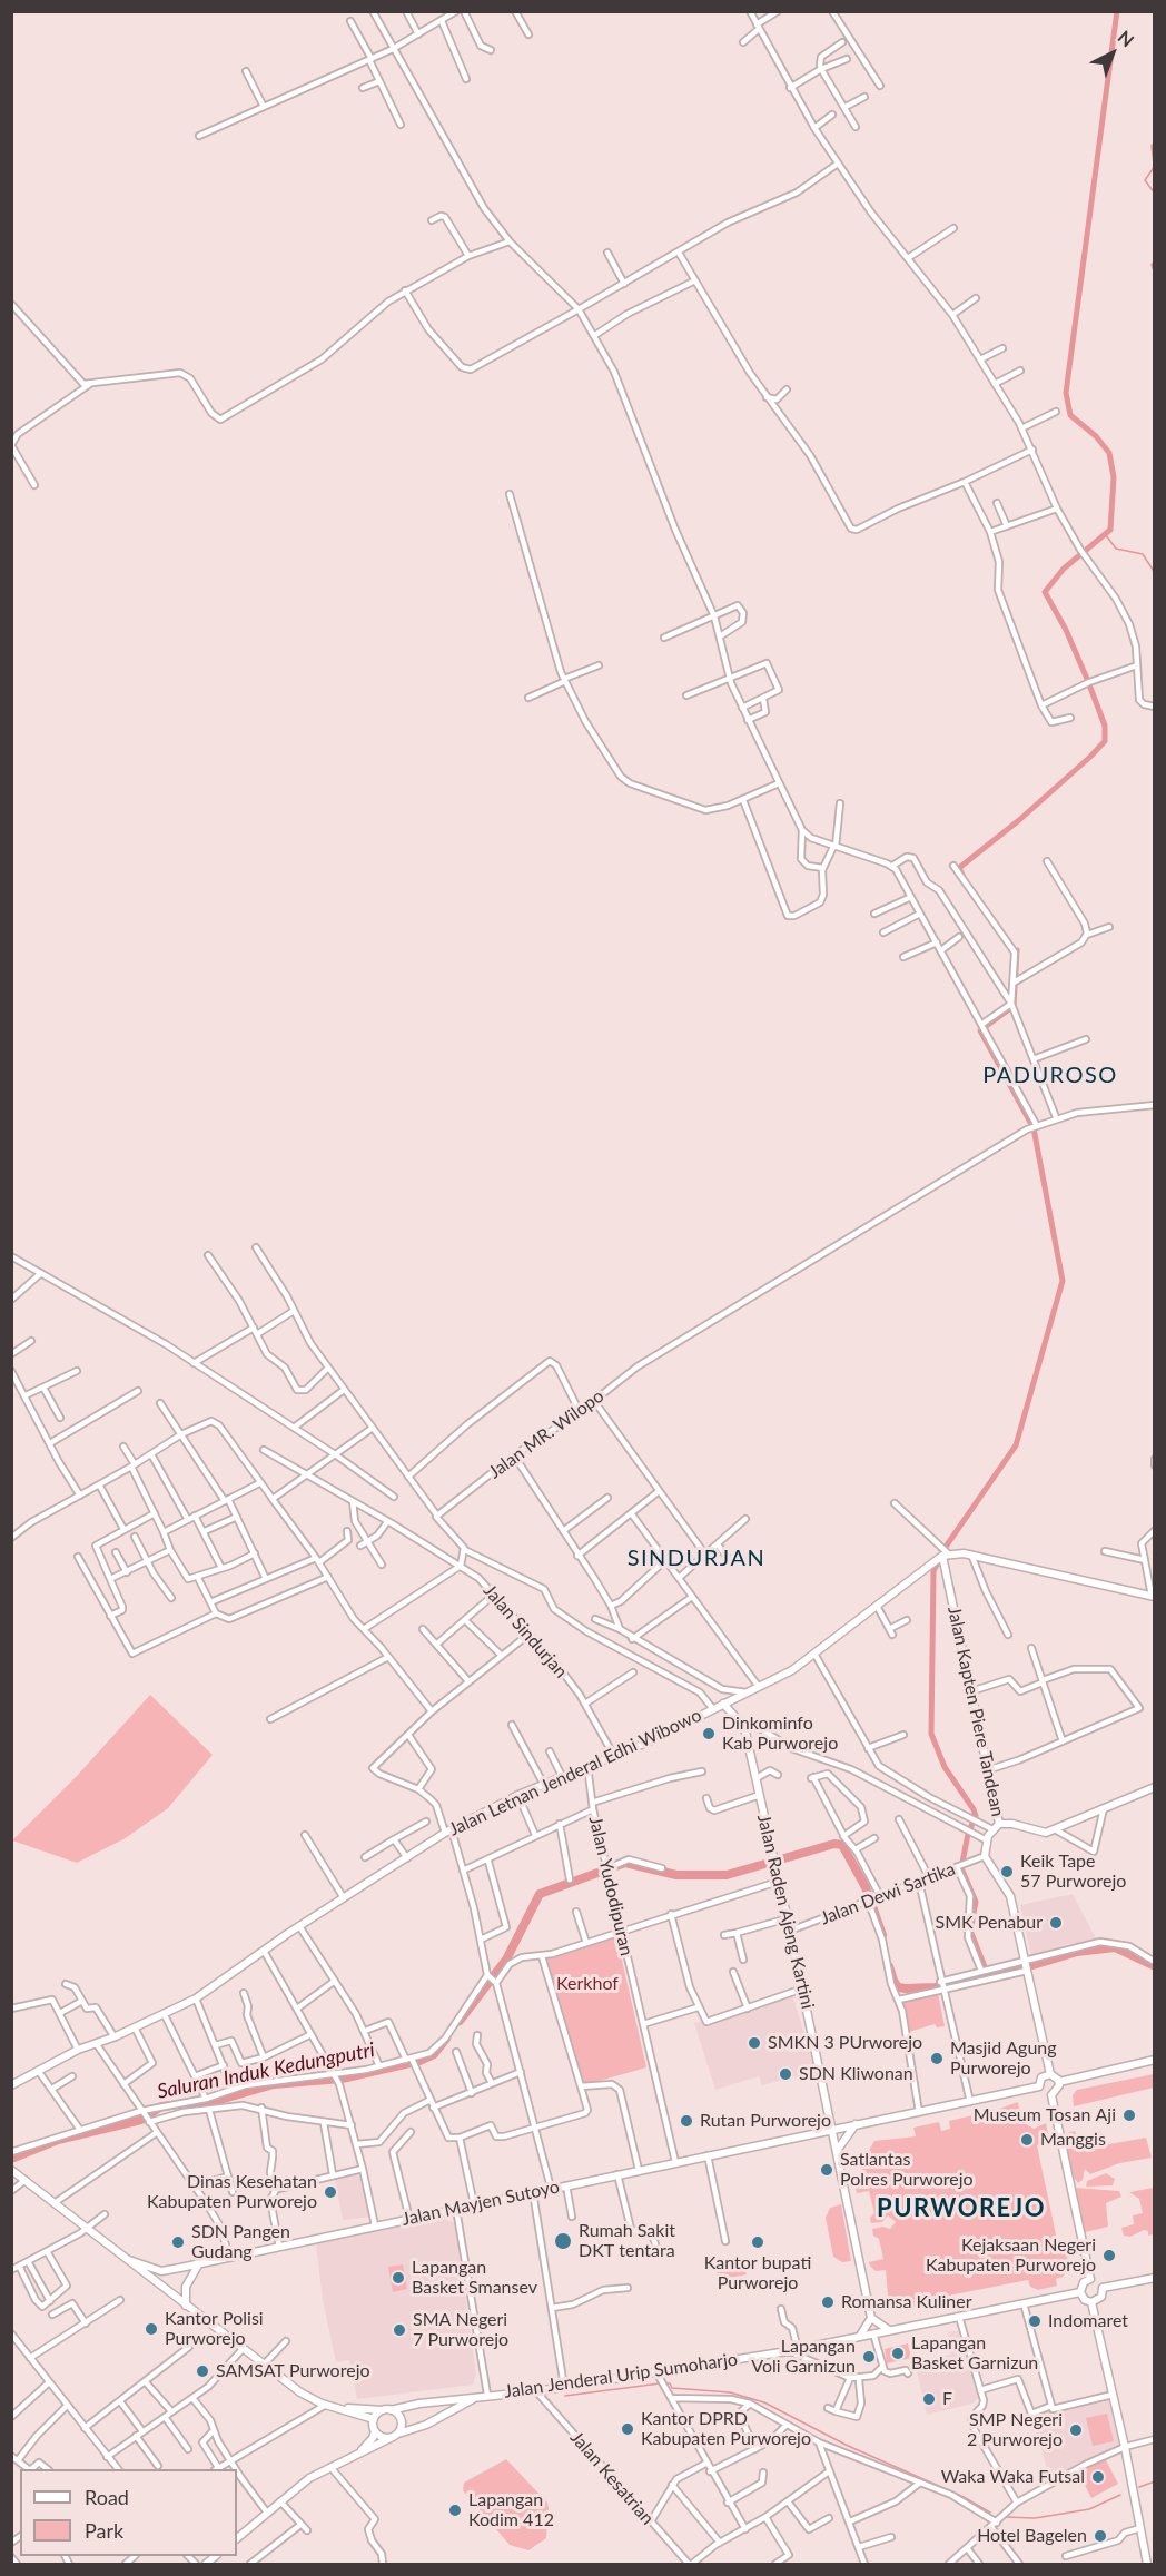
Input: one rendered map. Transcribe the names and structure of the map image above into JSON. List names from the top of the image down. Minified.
{"streets":{"main road":["Jalan Kapten Piere Tandean","Jalan Letnan Jenderal Edhi Wibowo","Jalan Raden Ajeng Kartini","Jalan Mayjen Sutoyo","Jalan Jenderal Urip Sumoharjo"],"street":["Jalan MR. Wilopo","Jalan Sindurjan","Jalan Yudodipuran","Jalan Dewi Sartika","Jalan Kesatrian"]},"crossings":[["Jalan Sindurjan","Jalan Letnan Jenderal Edhi Wibowo"],["Jalan Kapten Piere Tandean","Jalan Letnan Jenderal Edhi Wibowo"],["Jalan Letnan Jenderal Edhi Wibowo","Jalan Yudodipuran"],["Jalan Letnan Jenderal Edhi Wibowo","Jalan Raden Ajeng Kartini"],["Jalan Yudodipuran","Jalan Mayjen Sutoyo"],["Jalan Dewi Sartika","Jalan Raden Ajeng Kartini"],["Jalan Raden Ajeng Kartini","Jalan Mayjen Sutoyo"],["Jalan Jenderal Urip Sumoharjo","Jalan Kesatrian"]],"districts":["PADUROSO","SINDURJAN","PURWOREJO"],"water":["Saluran Induk Kedungputri"],"parks":["Kerkhof"],"places":["Dinkominfo Kab Purworejo","Keik Tape 57 Purworejo","SMK Penabur","SMKN 3 PUrworejo","Masjid Agung Purworejo","SDN Kliwonan","Museum Tosan Aji","Rutan Purworejo","Manggis","Satlantas Polres Purworejo","Dinas Kesehatan Kabupaten Purworejo","Rumah Sakit DKT tentara","SDN Pangen Gudang","Kantor bupati Purworejo","Kejaksaan Negeri Kabupaten Purworejo","Lapangan Basket Smansev","Romansa Kuliner","Indomaret","Kantor Polisi Purworejo","SMA Negeri 7 Purworejo","Lapangan Basket Garnizun","Lapangan Voli Garnizun","SAMSAT Purworejo","F","Kantor DPRD Kabupaten Purworejo","SMP Negeri 2 Purworejo","Waka Waka Futsal","Lapangan Kodim 412","Hotel Bagelen"],"legend":["Road","Park"],"north":"top right"}
